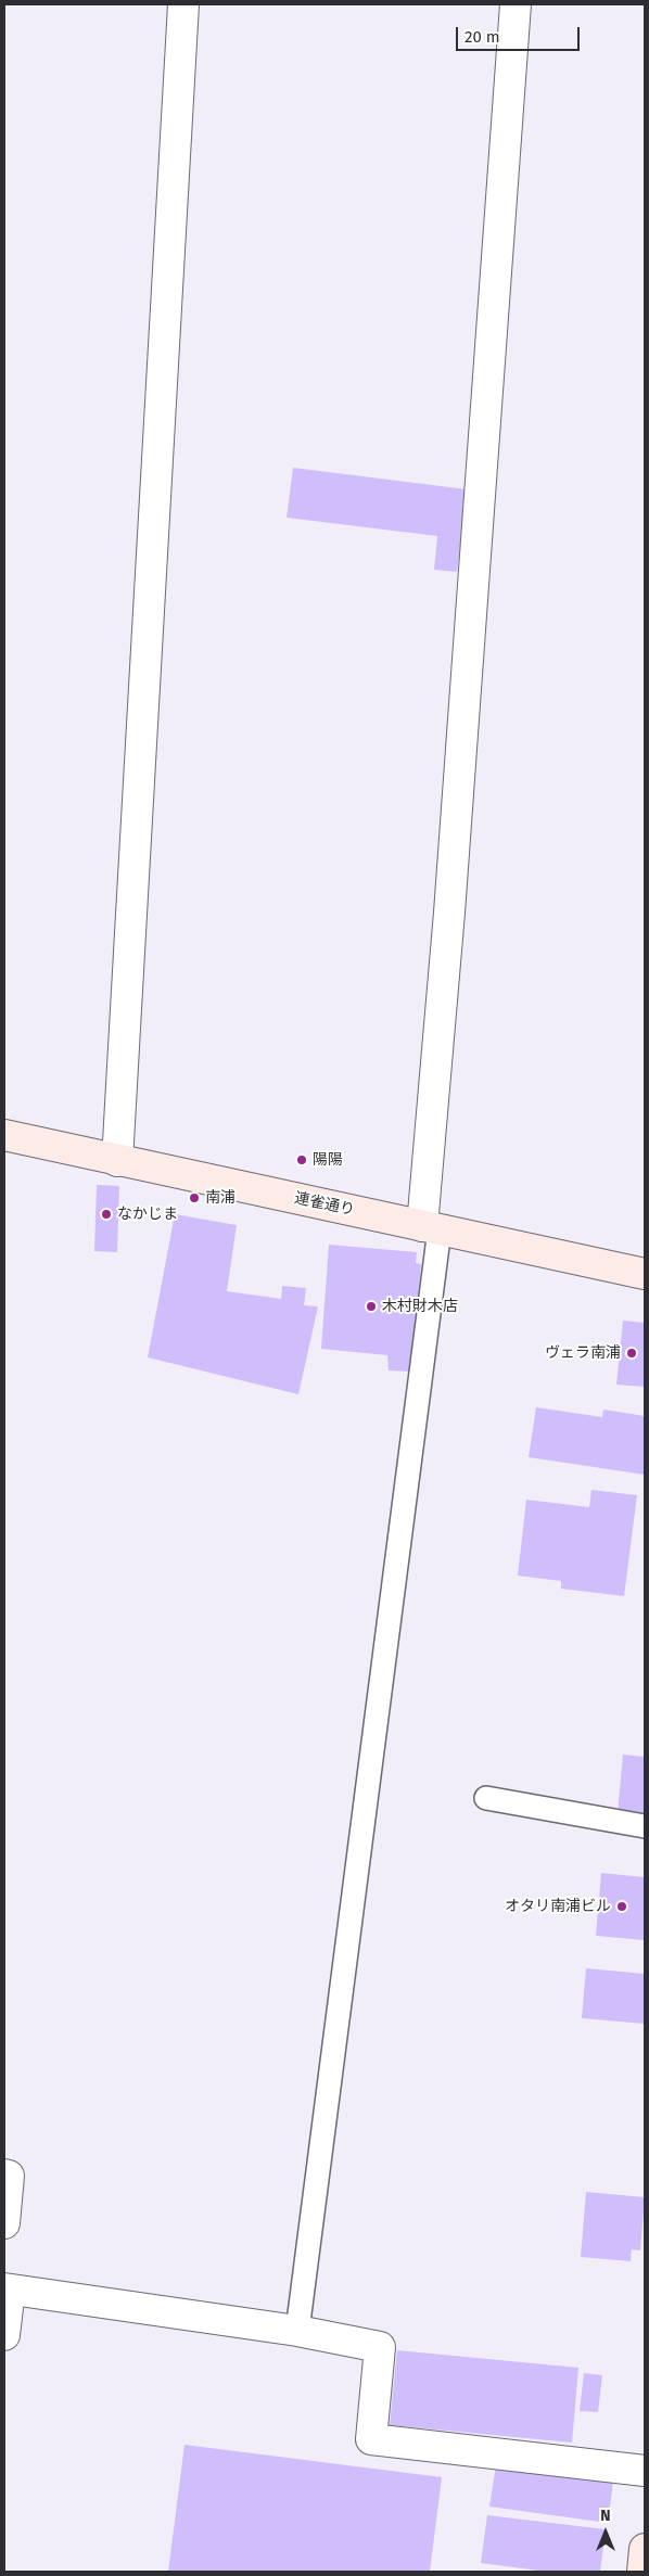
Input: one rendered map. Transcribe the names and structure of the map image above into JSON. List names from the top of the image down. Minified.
{"streets":{"main road":["連雀通り"]},"places":["陽陽","南浦","なかじま","木村財木店","ヴェラ南浦","オタリ南浦ビル"],"scale_bar":"20 m","north":"top"}
